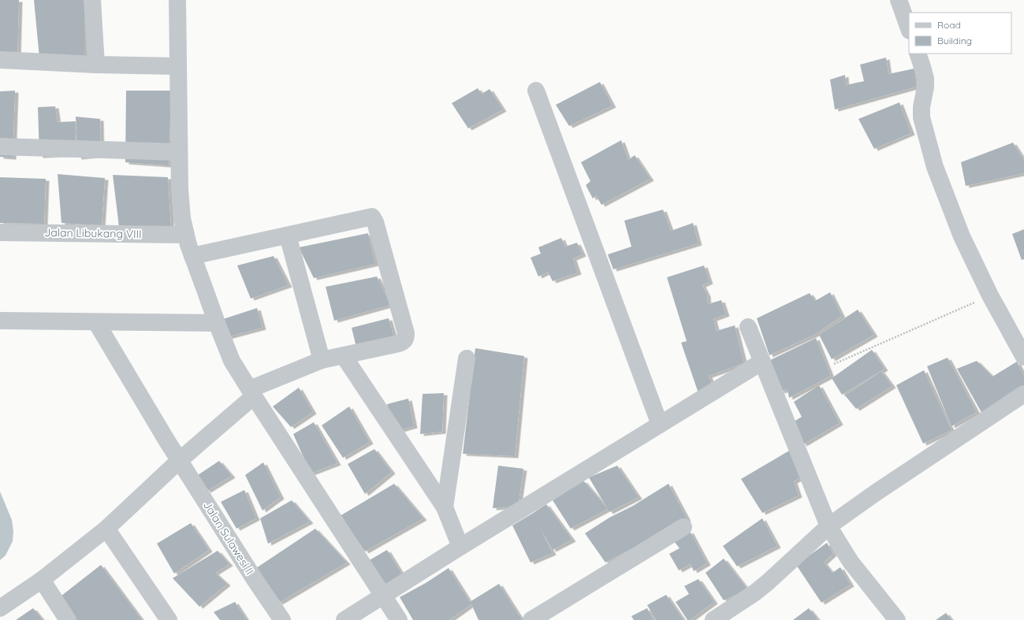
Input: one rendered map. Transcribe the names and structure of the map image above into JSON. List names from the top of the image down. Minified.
{"streets":{"street":["Jalan Libukang VIII","Jalan Sulawesi II"]},"legend":["Road","Building"]}
